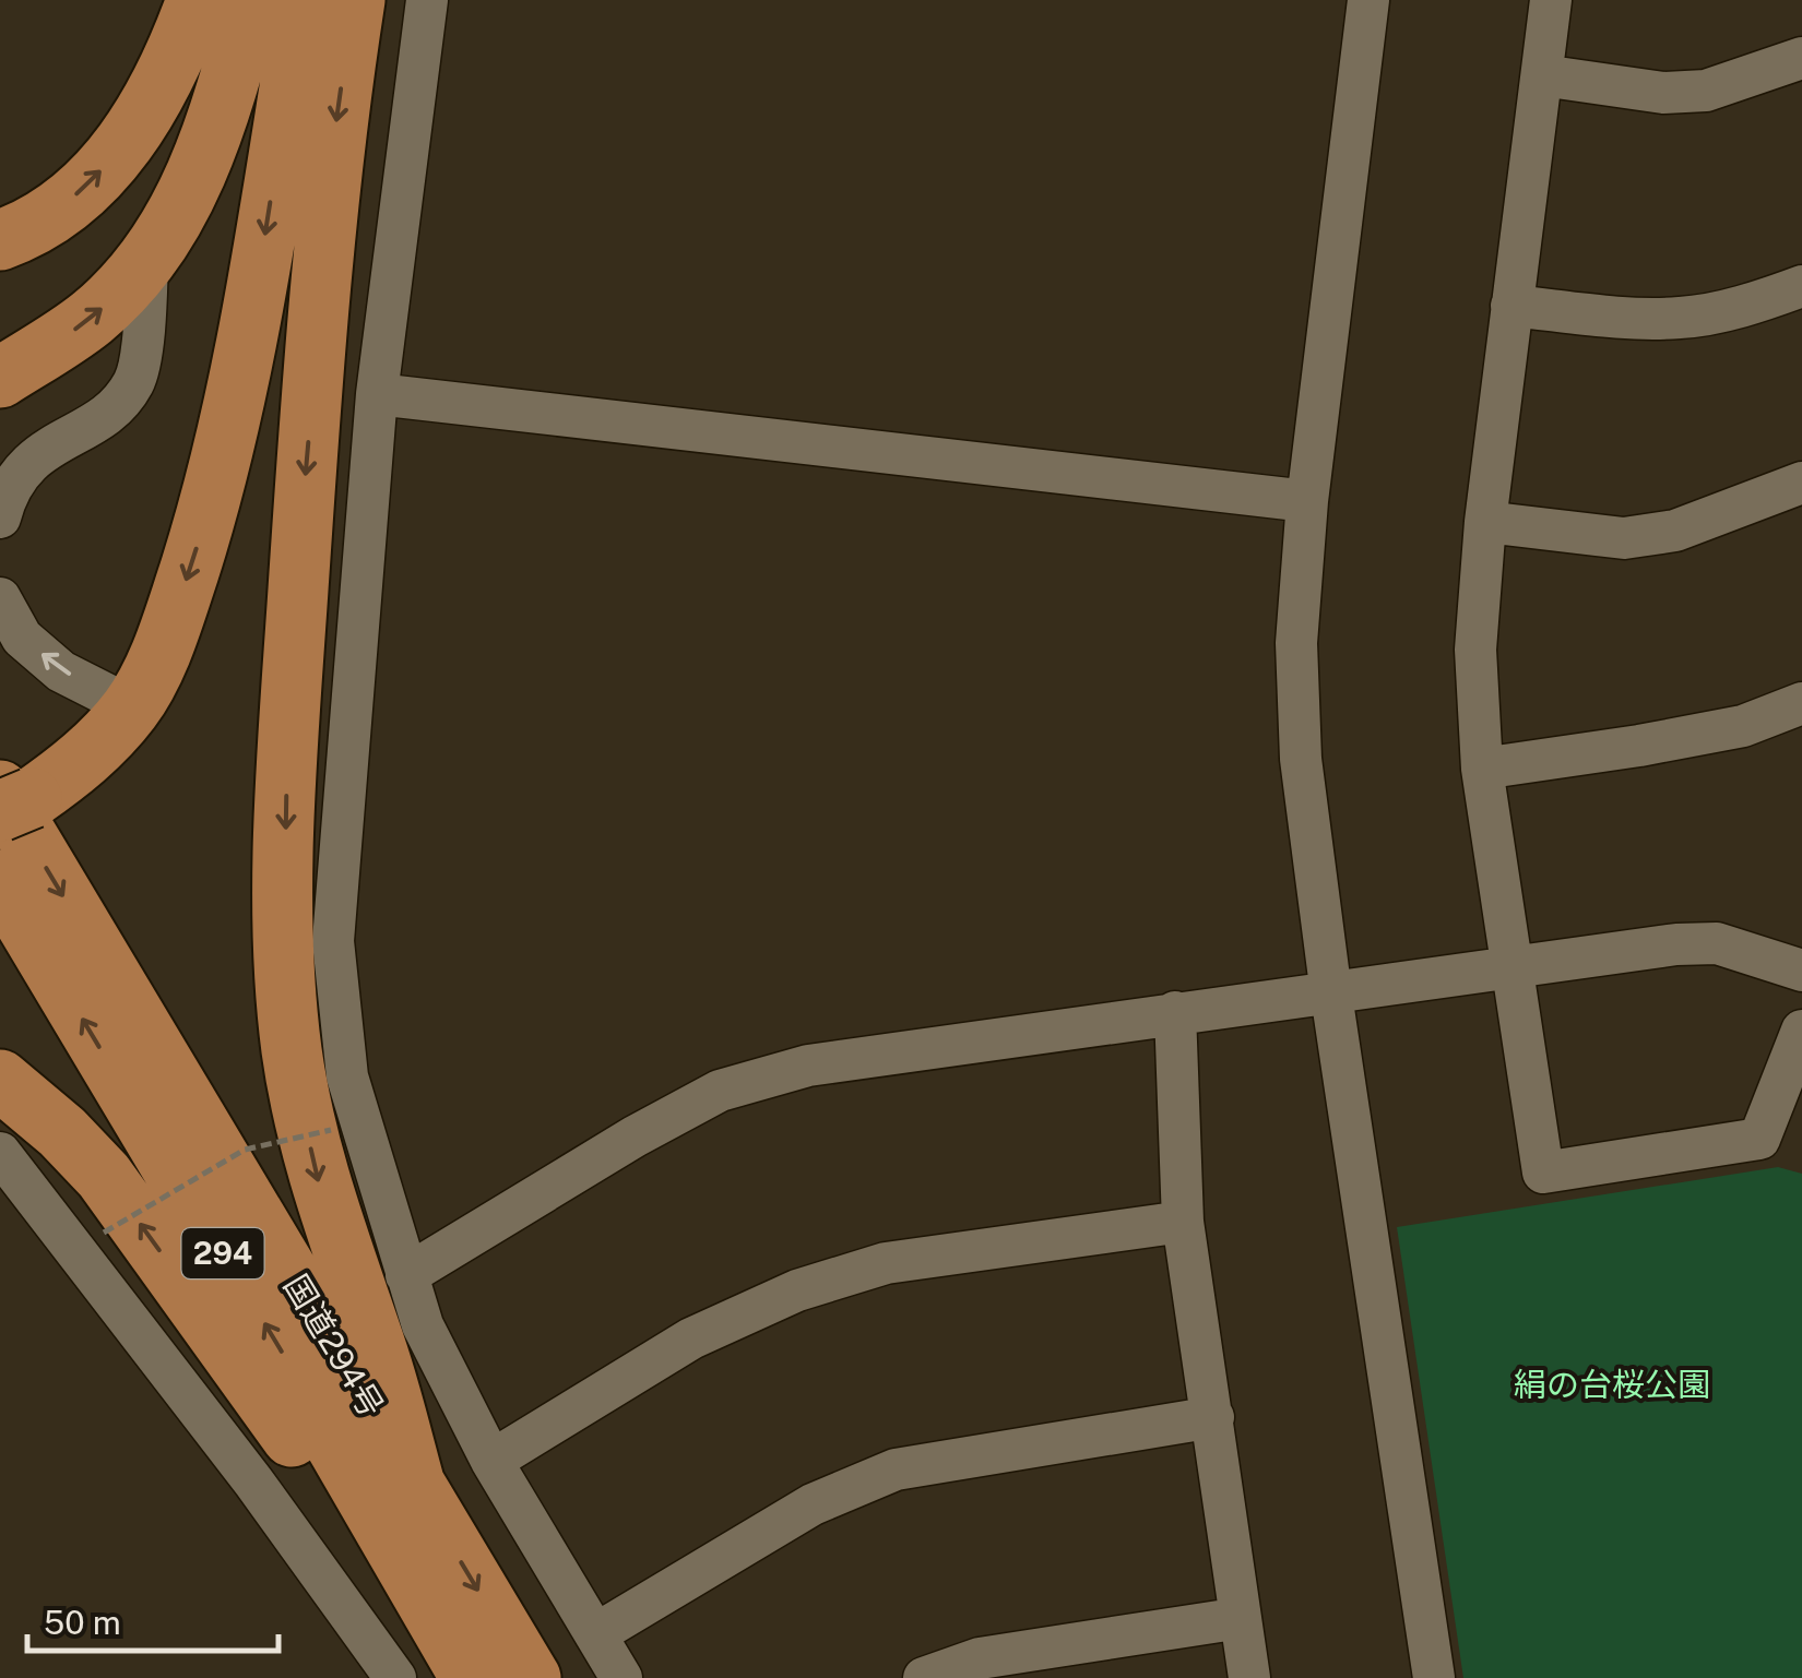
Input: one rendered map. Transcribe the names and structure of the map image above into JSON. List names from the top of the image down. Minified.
{"streets":{"highway":["294","国道294号"]},"parks":["絹の台桜公園"],"scale_bar":"50 m"}
